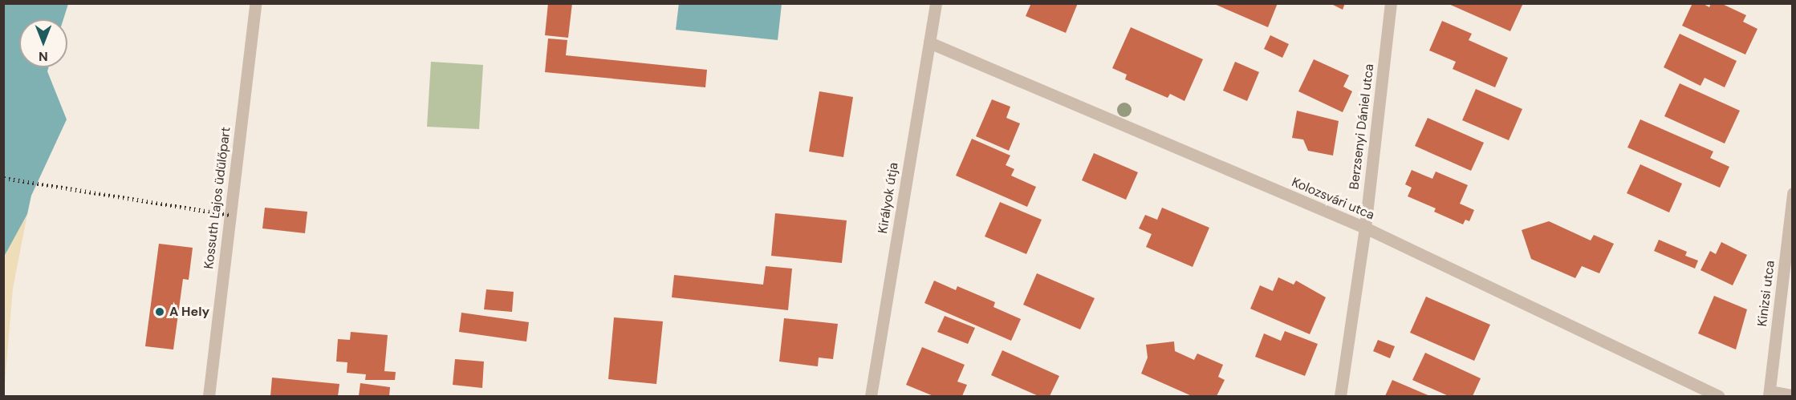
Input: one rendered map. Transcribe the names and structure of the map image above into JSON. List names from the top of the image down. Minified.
{"streets":{"street":["Berzsenyi Dániel utca","Kossuth Lajos üdülőpart","Királyok útja","Kolozsvári utca","Kinizsi utca"]},"crossings":[["Berzsenyi Dániel utca","Kolozsvári utca"],["Királyok útja","Kolozsvári utca"]],"places":["A Hely"],"north":"bottom"}
